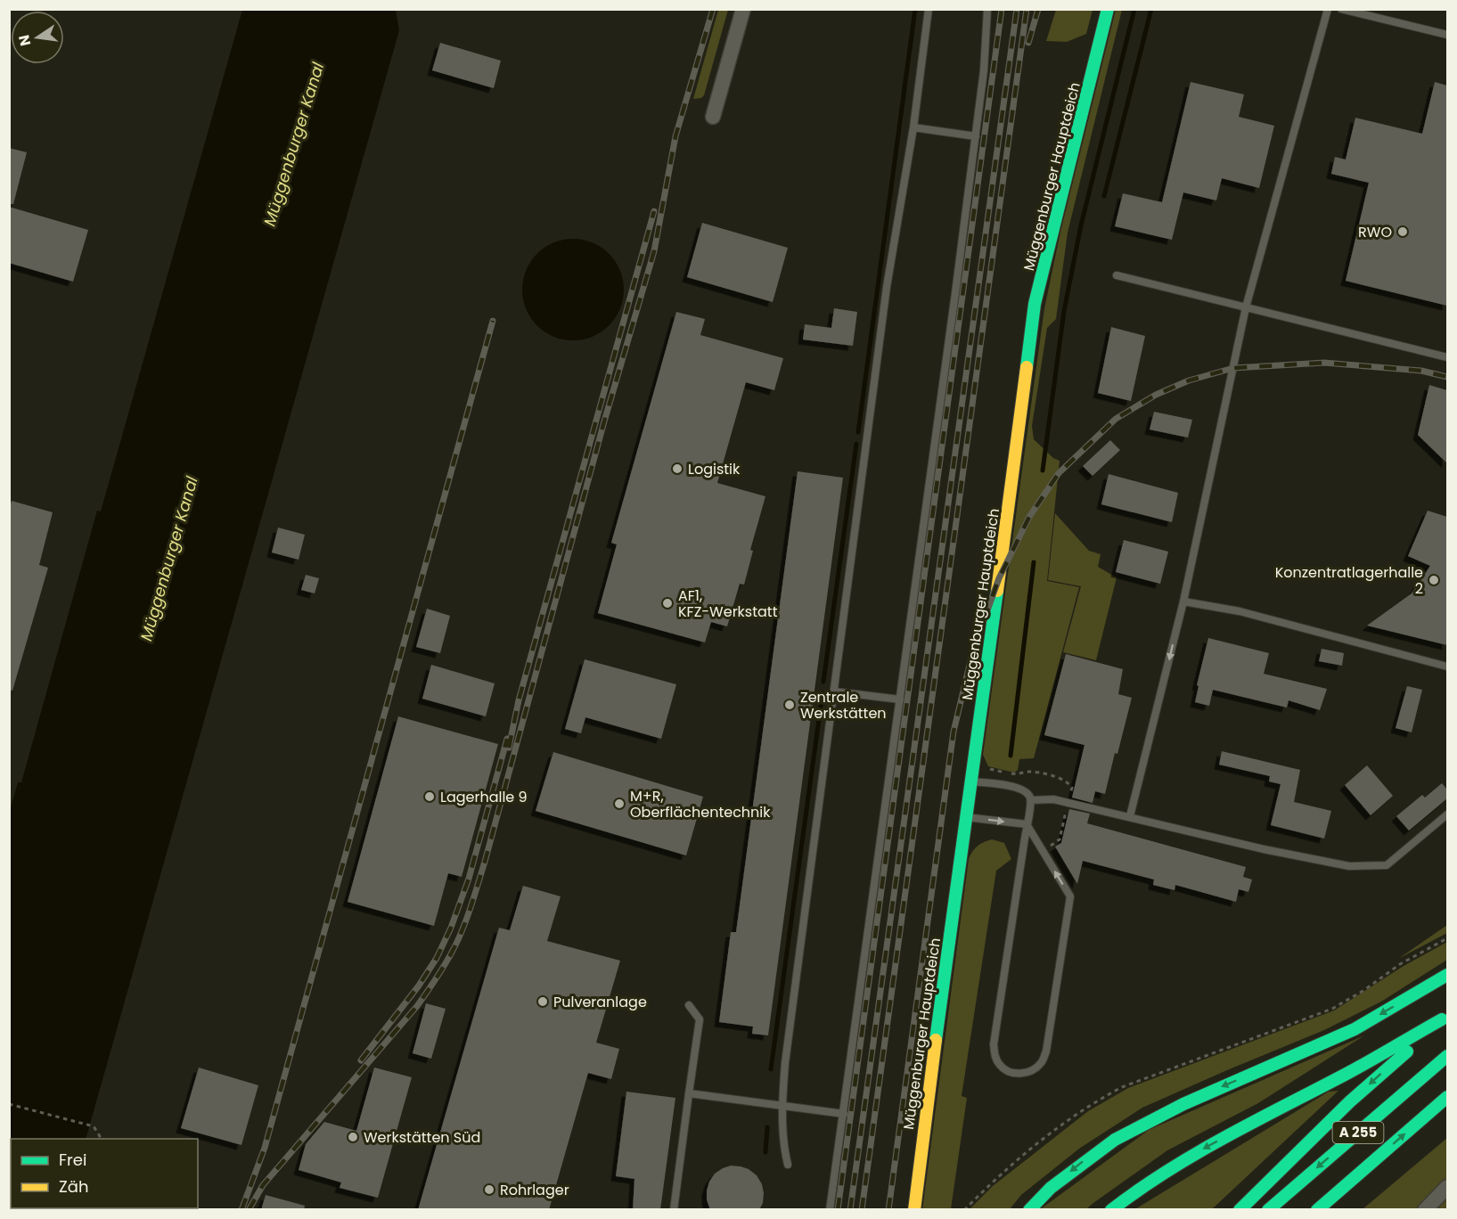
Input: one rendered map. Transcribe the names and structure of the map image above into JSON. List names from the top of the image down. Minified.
{"streets":{"main road":["Müggenburger Hauptdeich","A 255"]},"water":["Müggenburger Kanal"],"places":["RWO","Logistik","Konzentratlagerhalle 2","AF1, KFZ-Werkstatt","Zentrale Werkstätten","Lagerhalle 9","M+R, Oberflächentechnik","Pulveranlage","Werkstätten Süd","Rohrlager"],"legend":["Frei","Zäh"],"north":"left"}
